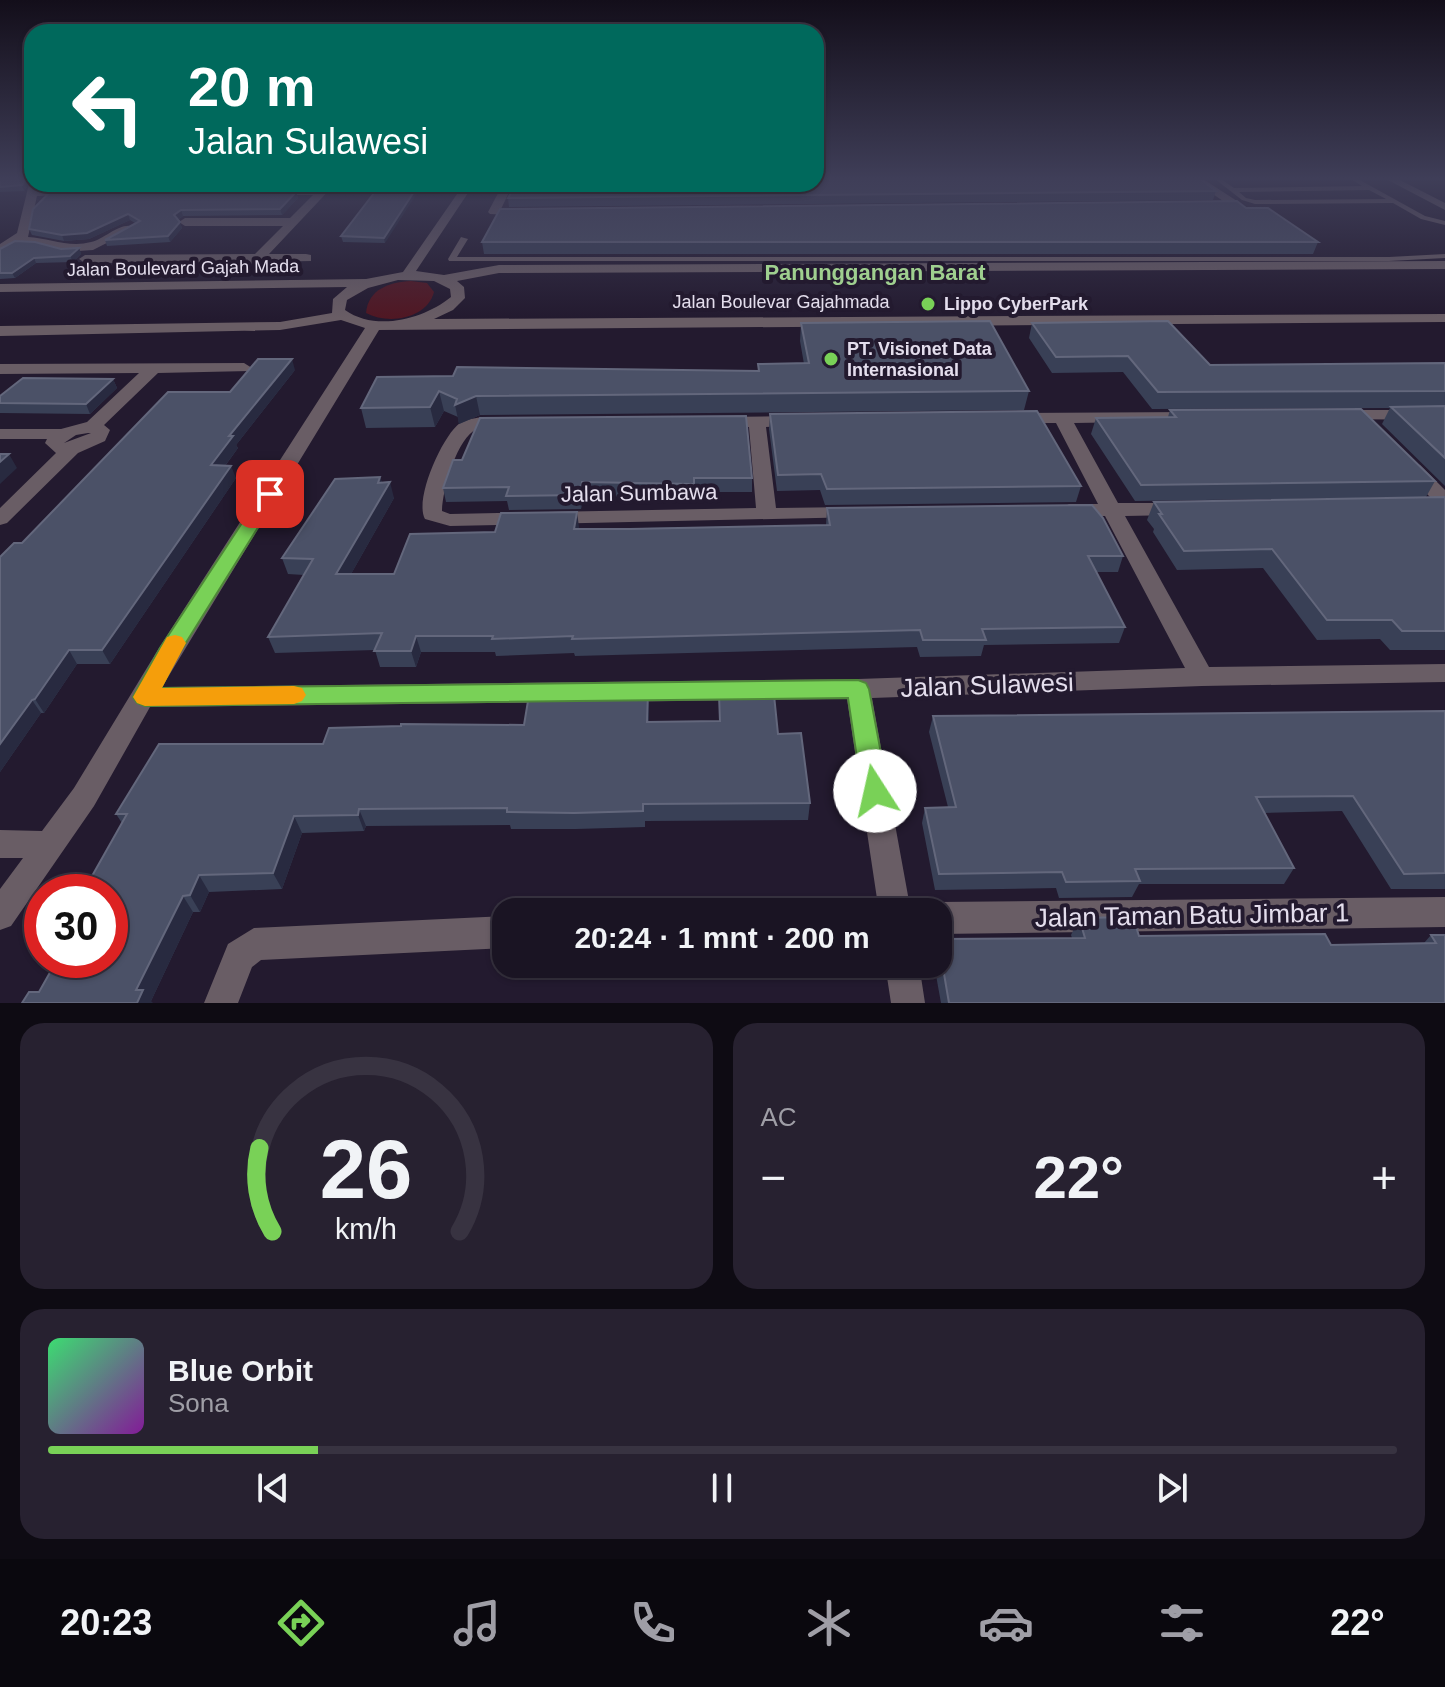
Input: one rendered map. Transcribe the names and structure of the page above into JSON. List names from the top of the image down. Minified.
{"streets":{"street":["Jalan Boulevard Gajah Mada","Jalan Boulevar Gajahmada","Jalan Sumbawa","Jalan Sulawesi","Jalan Taman Batu Jimbar 1"]},"crossings":[["Jalan Boulevard Gajah Mada","Jalan Boulevar Gajahmada"]],"districts":["Panunggangan Barat"],"places":["Lippo CyberPark","PT. Visionet Data Internasional"],"page":{"turn":["20 m","Jalan Sulawesi"],"limit":"30","trip":"20:24 · 1 mnt · 200 m","tile":"AC","heat":["−","22°","+"],"song":["Blue Orbit","Sona"],"tabs":["20:23","22°"],"gauge":["26","km/h"]}}
